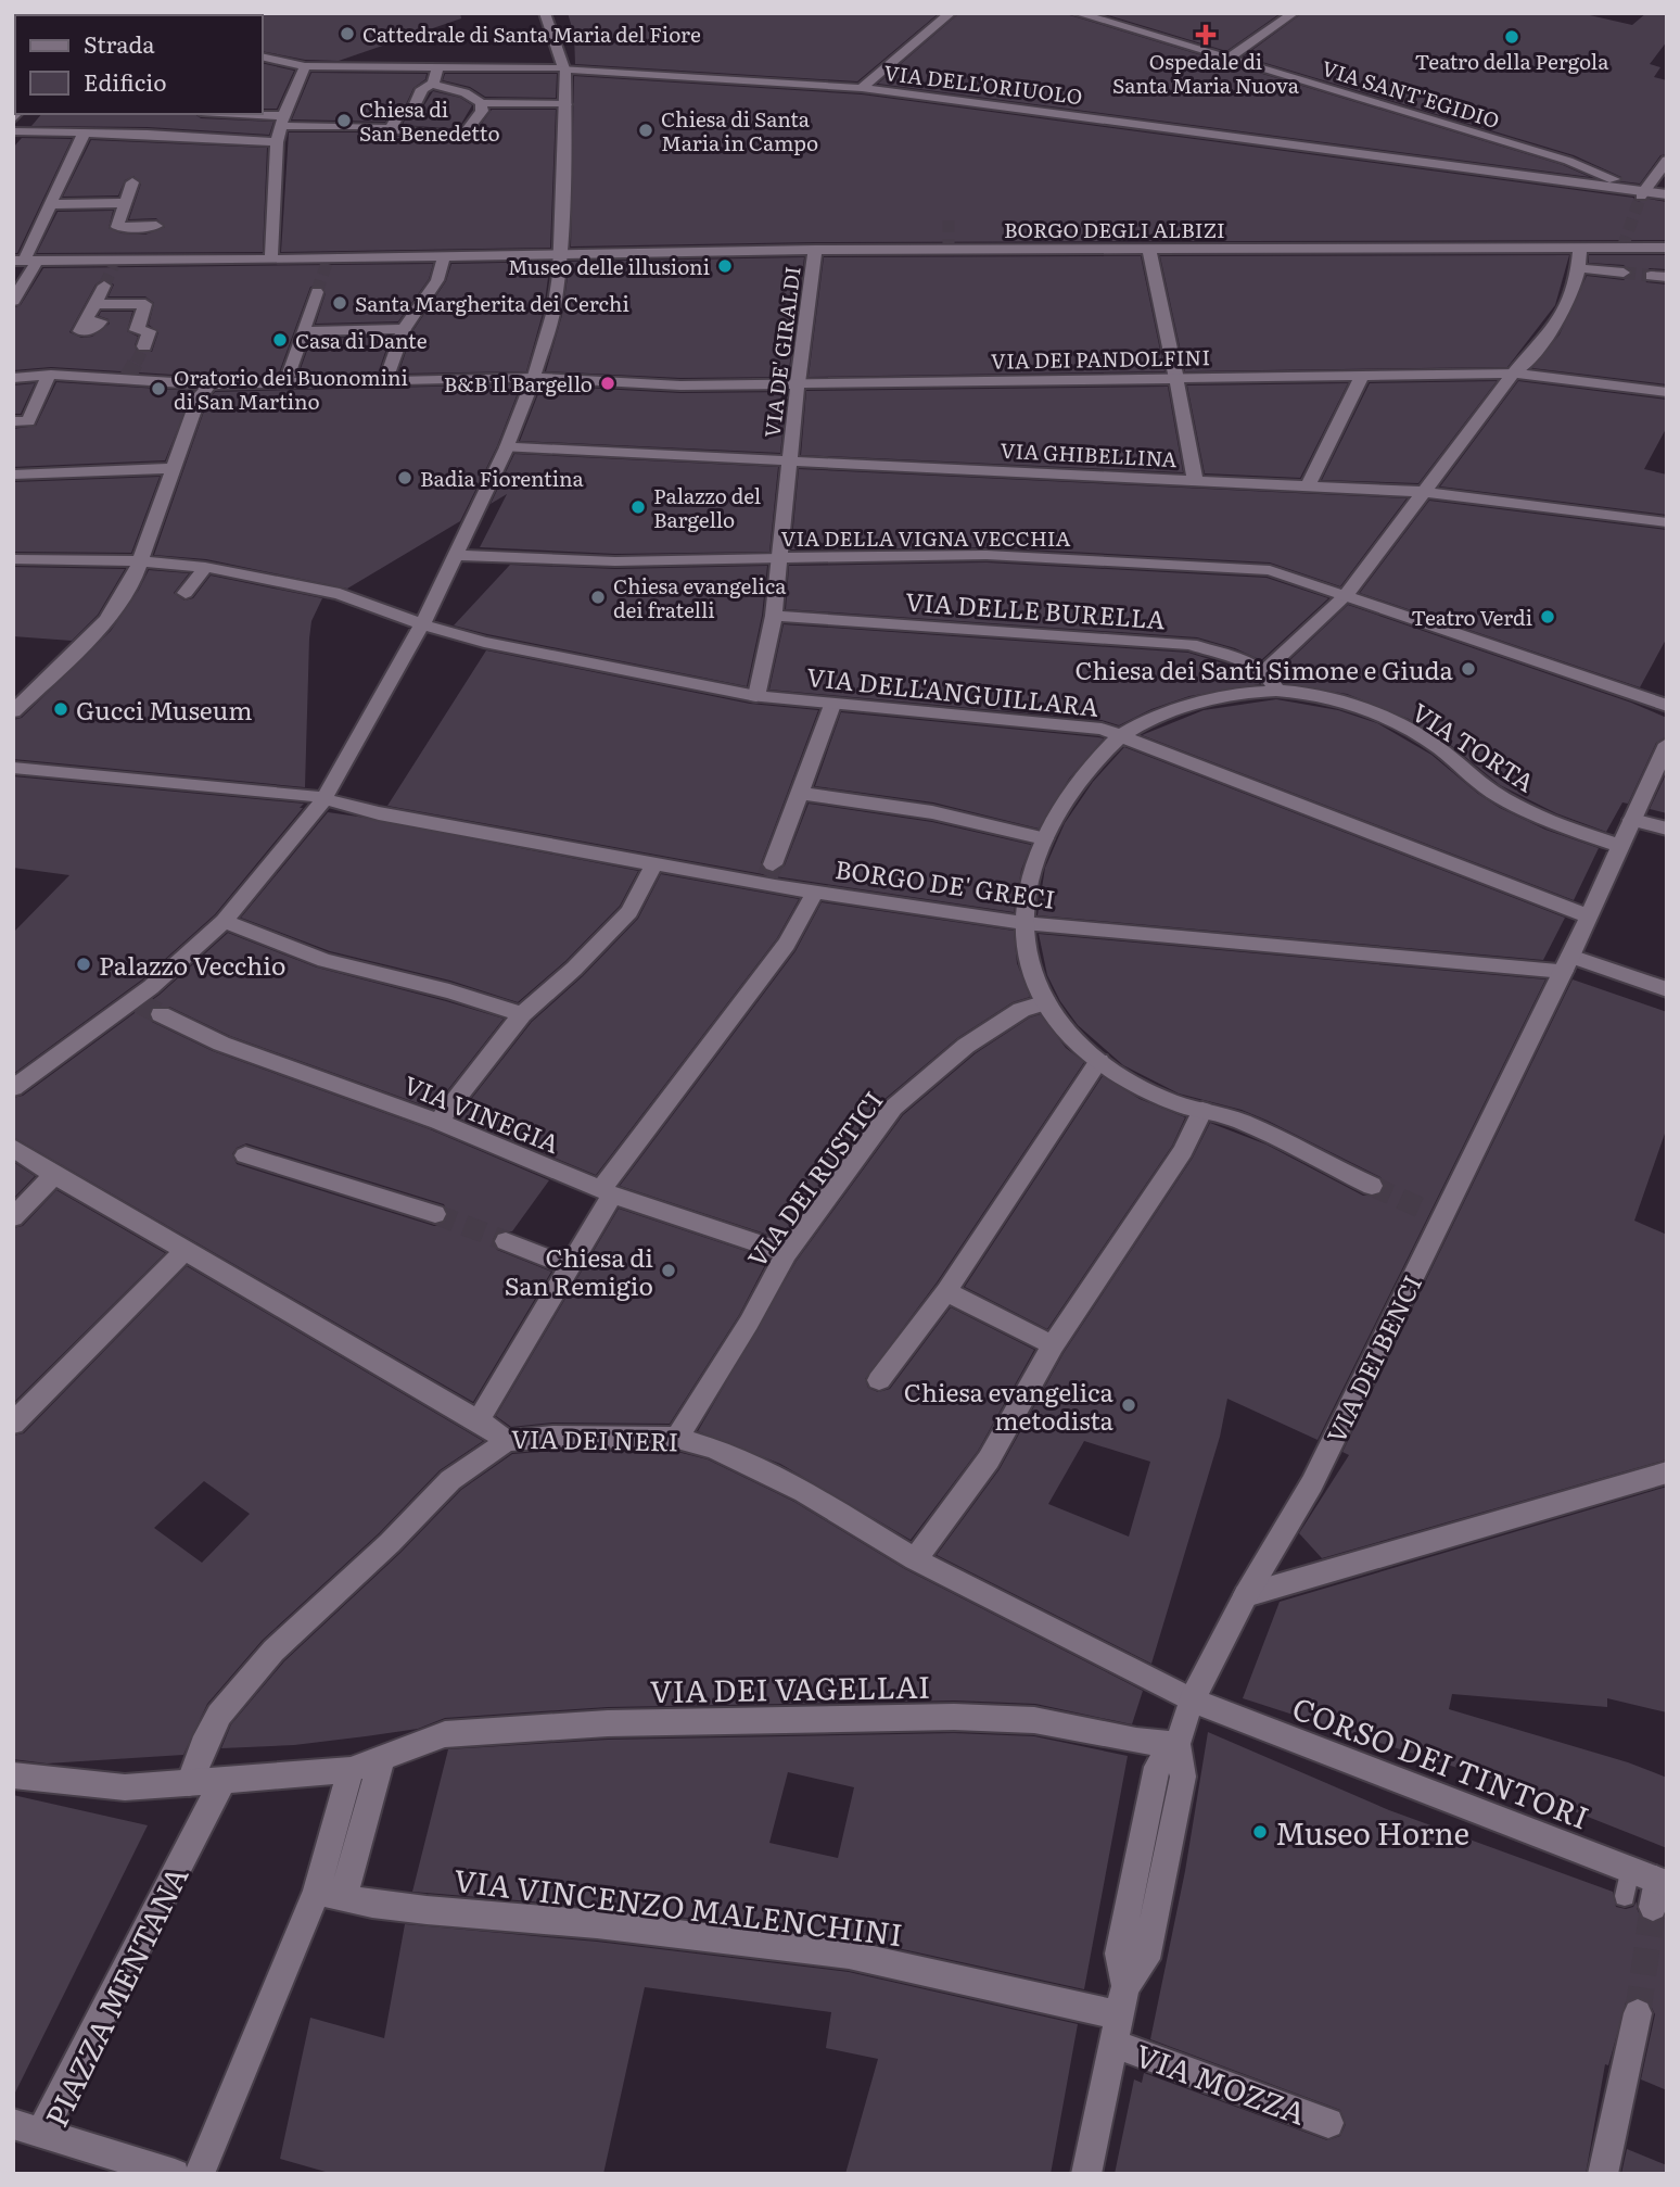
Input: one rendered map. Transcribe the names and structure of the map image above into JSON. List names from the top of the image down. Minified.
{"streets":{"street":["VIA DELL'ORIUOLO","VIA SANT'EGIDIO","BORGO DEGLI ALBIZI","VIA DE' GIRALDI","VIA DEI PANDOLFINI","VIA GHIBELLINA","VIA DELLA VIGNA VECCHIA","VIA DELLE BURELLA","VIA DELL'ANGUILLARA","VIA TORTA","BORGO DE' GRECI","VIA VINEGIA","VIA DEI RUSTICI","VIA DEI BENCI","VIA DEI NERI","VIA DEI VAGELLAI","CORSO DEI TINTORI","VIA VINCENZO MALENCHINI","PIAZZA MENTANA","VIA MOZZA"]},"crossings":[["VIA DELL'ORIUOLO","VIA SANT'EGIDIO"],["BORGO DEGLI ALBIZI","VIA DE' GIRALDI"],["VIA DE' GIRALDI","VIA DEI PANDOLFINI"],["VIA DE' GIRALDI","VIA GHIBELLINA"],["VIA DELL'ANGUILLARA","VIA TORTA"],["VIA DELL'ANGUILLARA","VIA DEI BENCI"],["VIA TORTA","VIA DEI BENCI"],["BORGO DE' GRECI","VIA DEI BENCI"],["VIA VINEGIA","VIA DEI RUSTICI"],["VIA DEI RUSTICI","VIA DEI NERI"],["VIA DEI BENCI","VIA DEI NERI"],["VIA DEI BENCI","VIA DEI VAGELLAI"],["VIA DEI BENCI","CORSO DEI TINTORI"],["VIA DEI BENCI","VIA VINCENZO MALENCHINI"],["VIA DEI BENCI","VIA MOZZA"],["VIA DEI NERI","CORSO DEI TINTORI"],["VIA VINCENZO MALENCHINI","VIA MOZZA"]],"places":{"other":["Cattedrale di Santa Maria del Fiore","Teatro della Pergola","Chiesa di San Benedetto","Chiesa di Santa Maria in Campo","Museo delle illusioni","Santa Margherita dei Cerchi","Casa di Dante","B&B Il Bargello","Oratorio dei Buonomini di San Martino","Badia Fiorentina","Palazzo del Bargello","Chiesa evangelica dei fratelli","Teatro Verdi","Chiesa dei Santi Simone e Giuda","Gucci Museum","Palazzo Vecchio","Chiesa di San Remigio","Chiesa evangelica metodista","Museo Horne"],"health":["Ospedale di Santa Maria Nuova"]},"legend":["Strada","Edificio"]}
